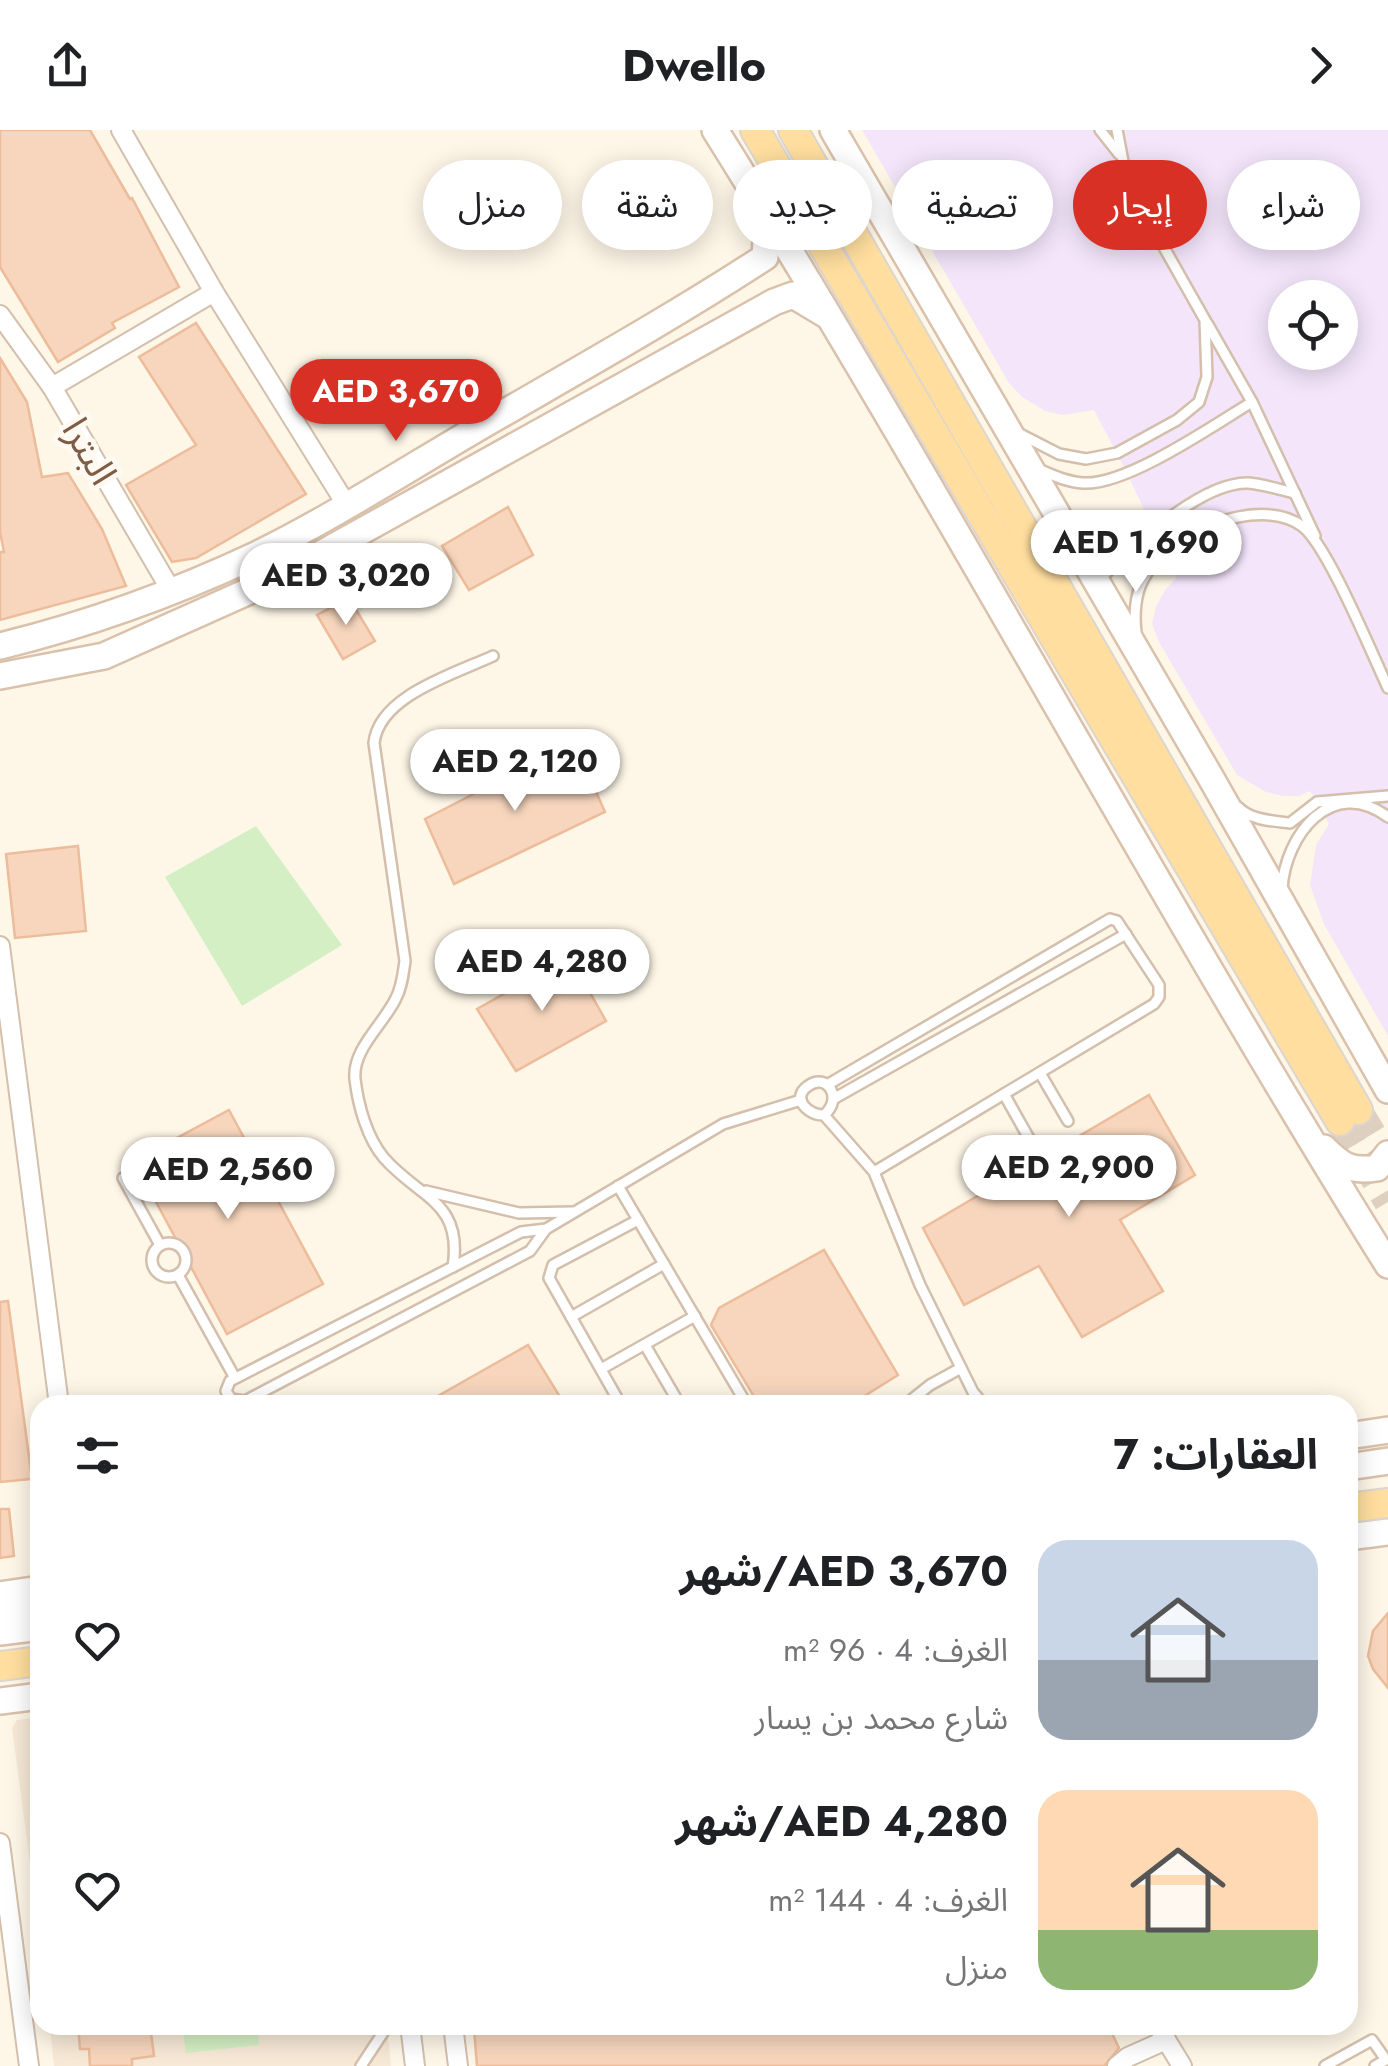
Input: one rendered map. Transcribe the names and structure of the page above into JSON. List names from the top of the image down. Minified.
{"streets":{"street":["البترا"]},"page":{"header":"Dwello","chip":["شراء","إيجار","تصفية","جديد","شقة","منزل"],"price":["AED 3,670","AED 1,690","AED 3,020","AED 2,120","AED 4,280","AED 2,900","AED 2,560"],"heading":"العقارات: 7","list":[{"name":"AED 3,670/شهر","note":"الغرف: 4 · 96 m² · شارع محمد بن يسار"},{"name":"AED 4,280/شهر","note":"الغرف: 4 · 144 m² · منزل"}]}}
